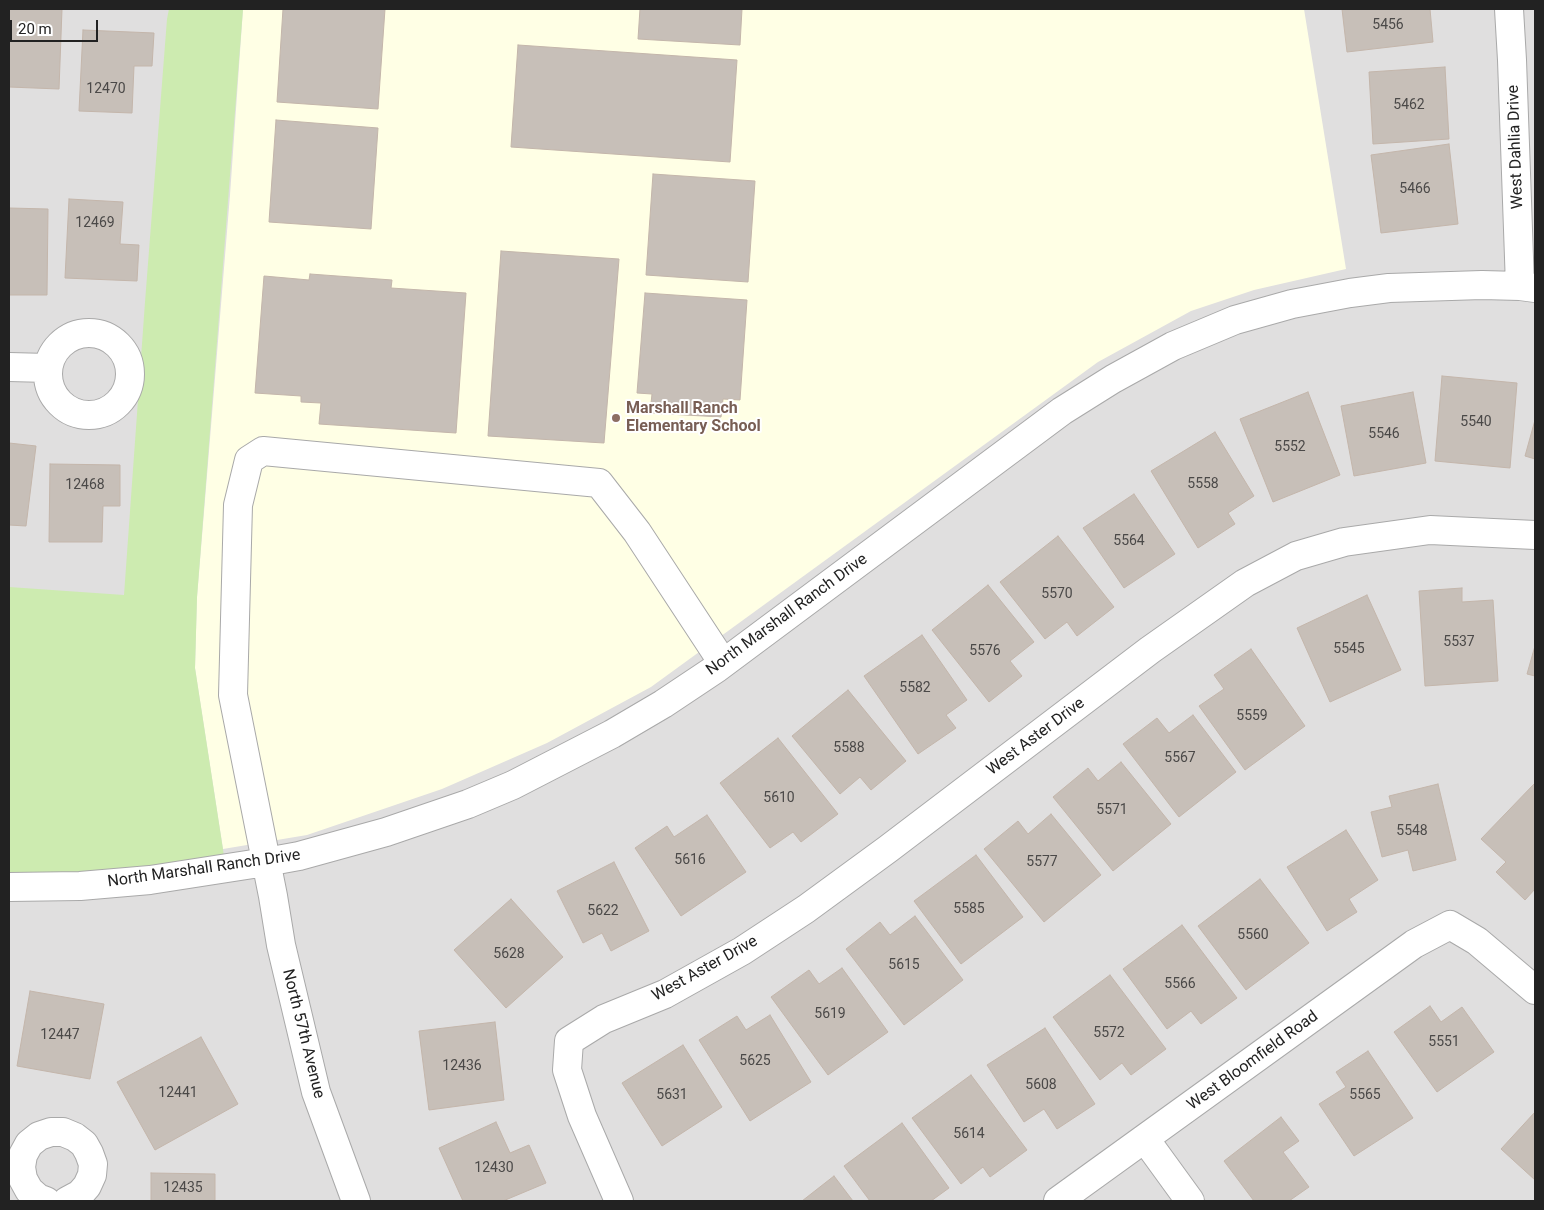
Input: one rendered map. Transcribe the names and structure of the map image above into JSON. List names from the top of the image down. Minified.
{"streets":{"street":["West Dahlia Drive","North Marshall Ranch Drive","West Aster Drive","North 57th Avenue","West Bloomfield Road"]},"crossings":[["West Dahlia Drive","North Marshall Ranch Drive"],["North Marshall Ranch Drive","North 57th Avenue"]],"places":["Marshall Ranch Elementary School"],"house_numbers":["5456","12470","5462","5466","12469","5540","5546","5552","5558","12468","5564","5570","5537","5545","5576","5582","5559","5588","5567","5610","5571","5548","5616","5577","5585","5622","5560","5628","5615","5566","5619","5572","12447","5551","5625","12436","5608","12441","5631","5565","5614","12430","12435"],"scale_bar":"20 m"}
